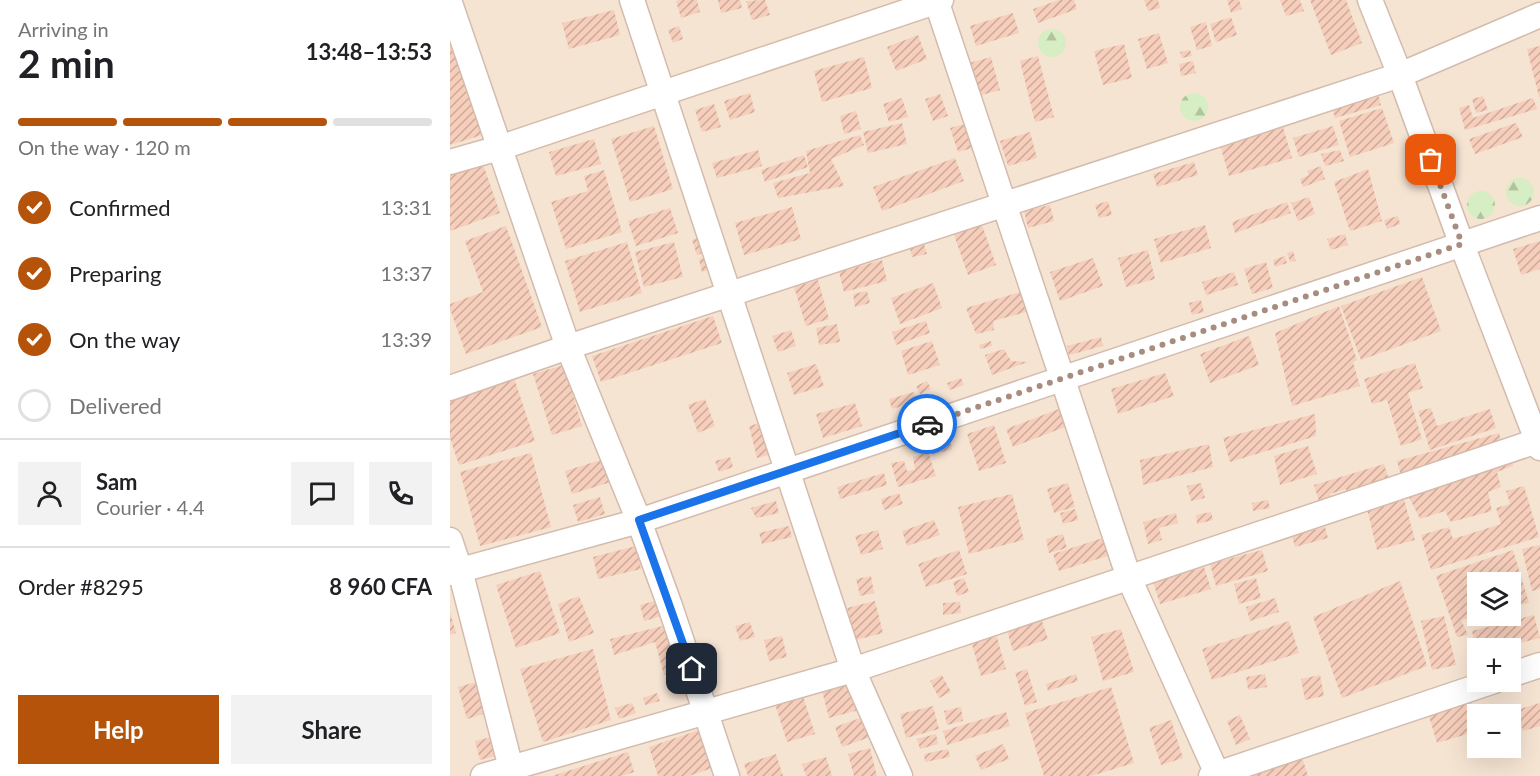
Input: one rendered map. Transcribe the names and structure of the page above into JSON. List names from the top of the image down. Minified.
{"page":{"heading":["2 min","Arriving in","13:48–13:53"],"panel":["Sam","Courier · 4.4","Order #8295","8 960 CFA"],"bar":"On the way · 120 m","list":[["Confirmed","13:31"],["Preparing","13:37"],["On the way","13:39"],"Delivered"],"map_buttons":["+","−"],"buttons":["Help","Share"]}}
